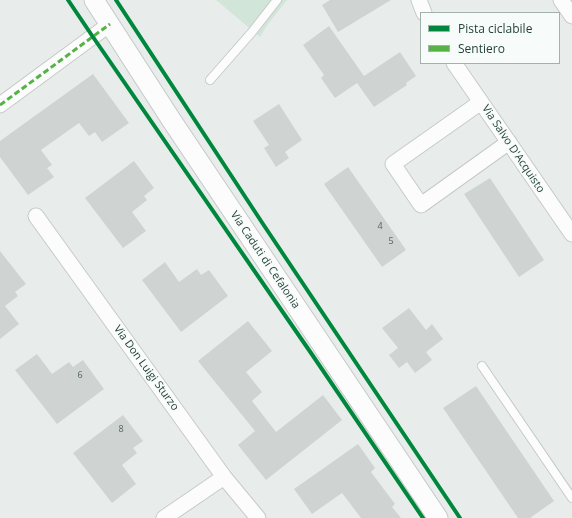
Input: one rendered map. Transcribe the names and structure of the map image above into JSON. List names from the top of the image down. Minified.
{"streets":{"street":["Via Salvo D'Acquisto","Via Caduti di Cefalonia","Via Don Luigi Sturzo"]},"house_numbers":["4","5","6","8"],"legend":["Pista ciclabile","Sentiero"]}
